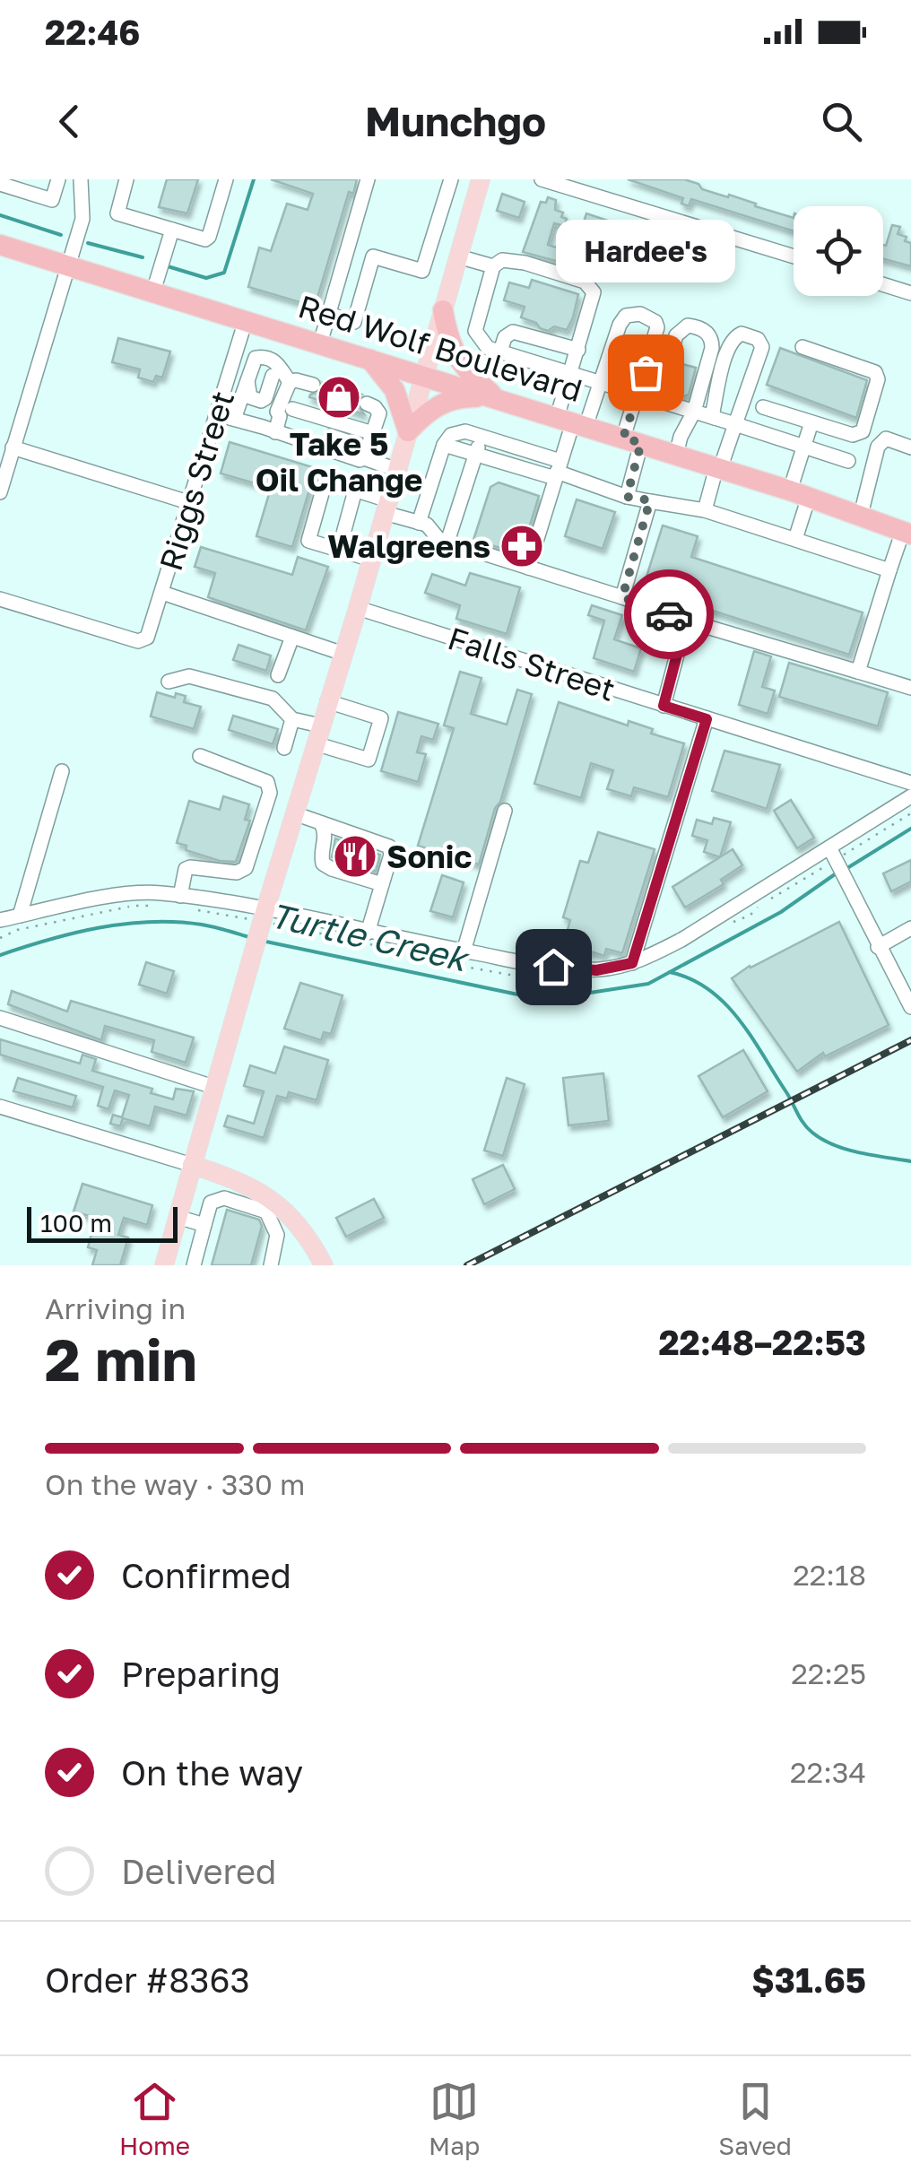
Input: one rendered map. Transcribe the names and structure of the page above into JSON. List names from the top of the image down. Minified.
{"streets":{"highway":["Red Wolf Boulevard"],"street":["Riggs Street","Falls Street"]},"crossings":[["Red Wolf Boulevard","Riggs Street"]],"water":["Turtle Creek"],"places":{"other":["Hardee's"],"shop":["Take 5 Oil Change"],"pharmacy":["Walgreens"],"restaurant":["Sonic"]},"scale_bar":"100 m","page":{"status":"22:46","header":"Munchgo","bubble":"Hardee's","scale":"100 m","heading":["2 min","Arriving in","22:48–22:53"],"panel":["Order #8363","$31.65"],"bar":"On the way · 330 m","list":[["Confirmed","22:18"],["Preparing","22:25"],["On the way","22:34"],"Delivered"],"tabs":["Home","Map","Saved"]}}
